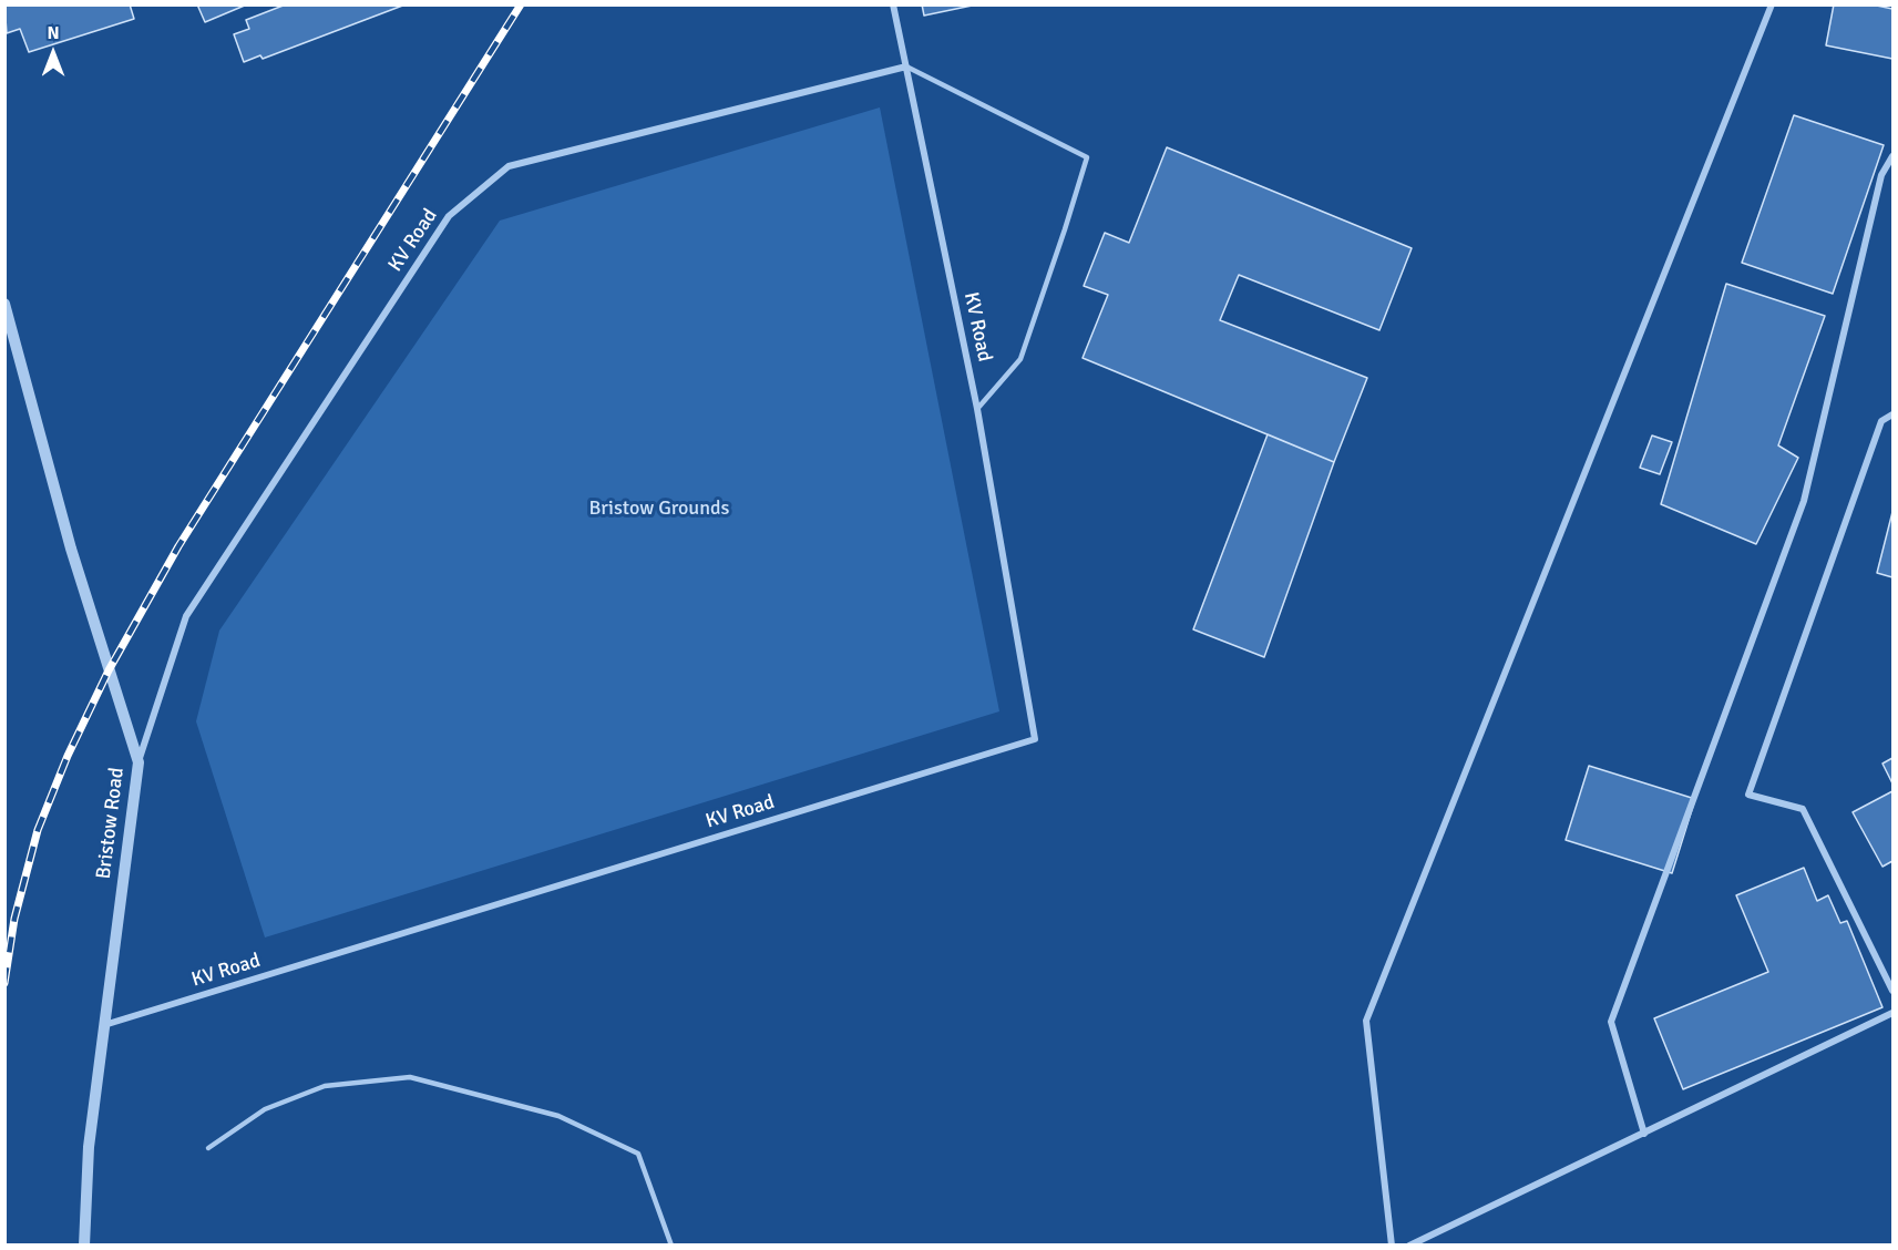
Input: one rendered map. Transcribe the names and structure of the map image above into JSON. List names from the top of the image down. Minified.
{"streets":{"street":["KV Road","Bristow Road"]},"crossings":[["KV Road","Bristow Road"]],"parks":["Bristow Grounds"],"north":"top"}
